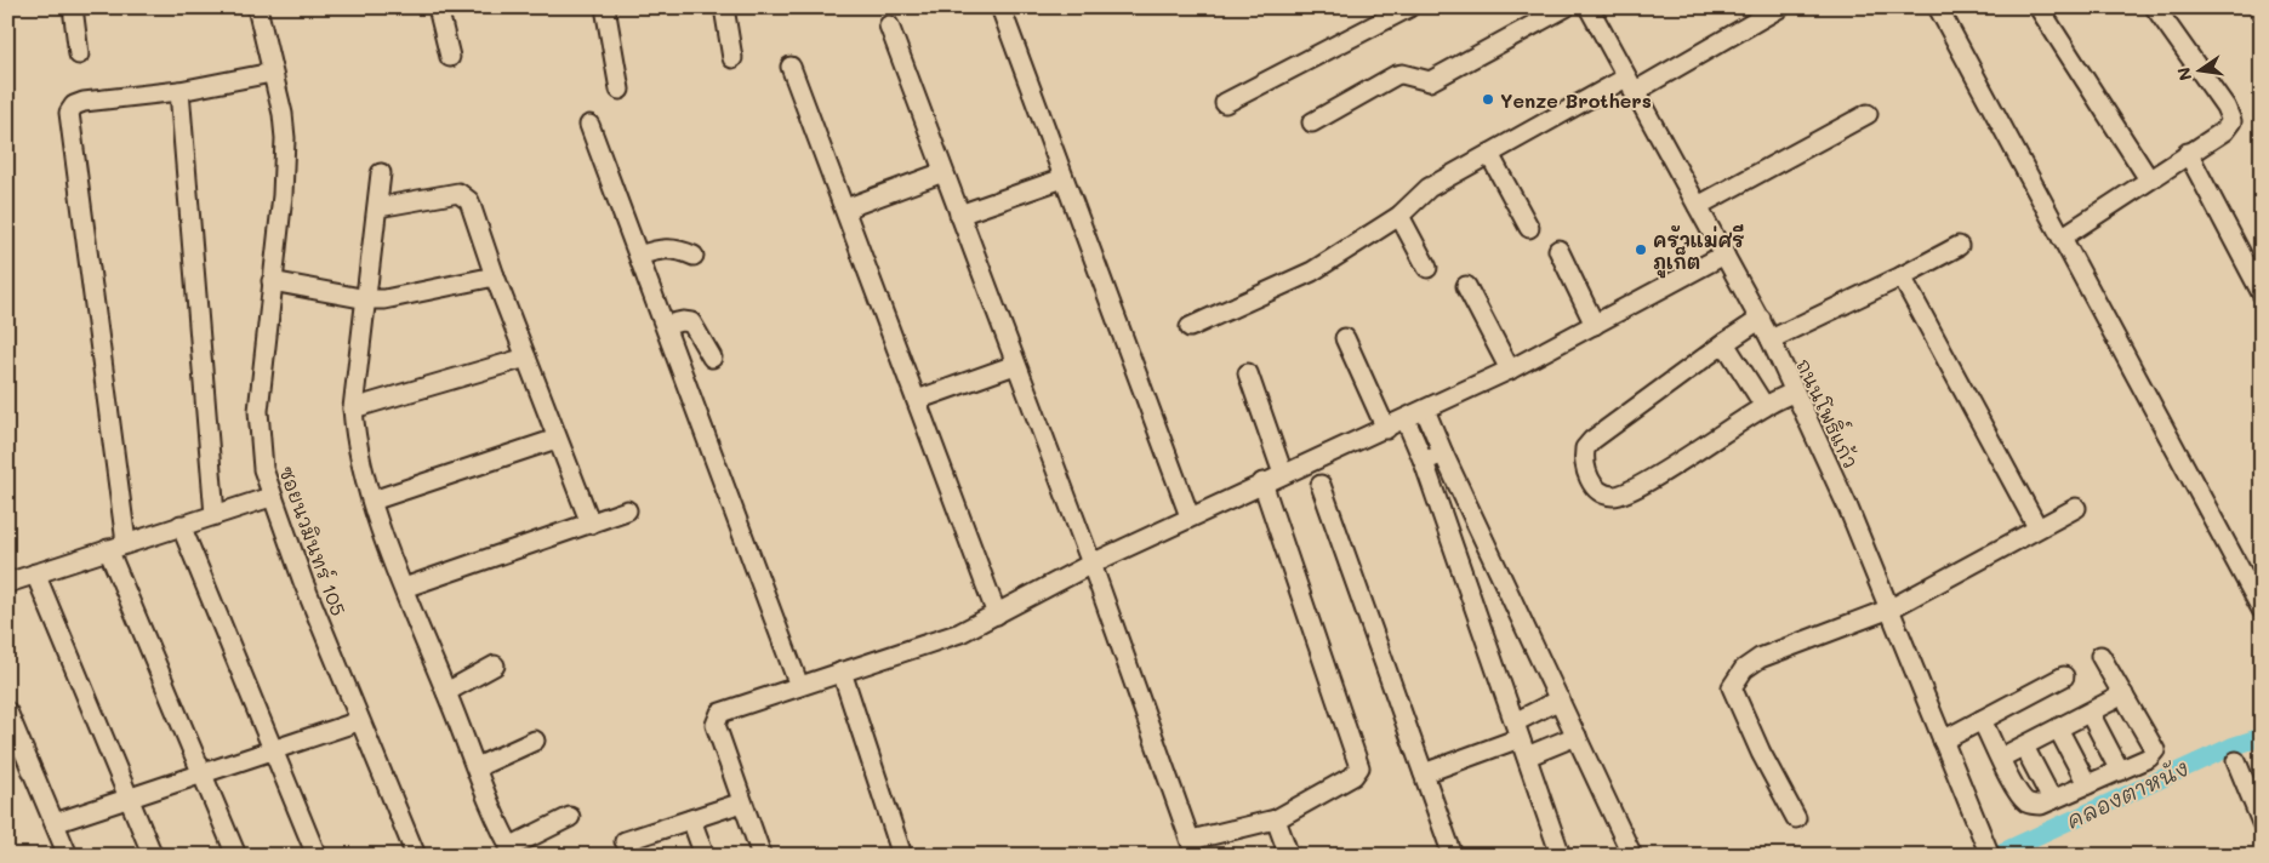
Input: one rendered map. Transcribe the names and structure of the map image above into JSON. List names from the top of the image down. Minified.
{"streets":{"street":["ถนนโพธิ์แก้ว","ซอยนวมินทร์ 105"]},"water":["คลองตาหนัง"],"places":["Yenze Brothers","ครัวแม่ศรี ภูเก็ต"],"north":"left"}
